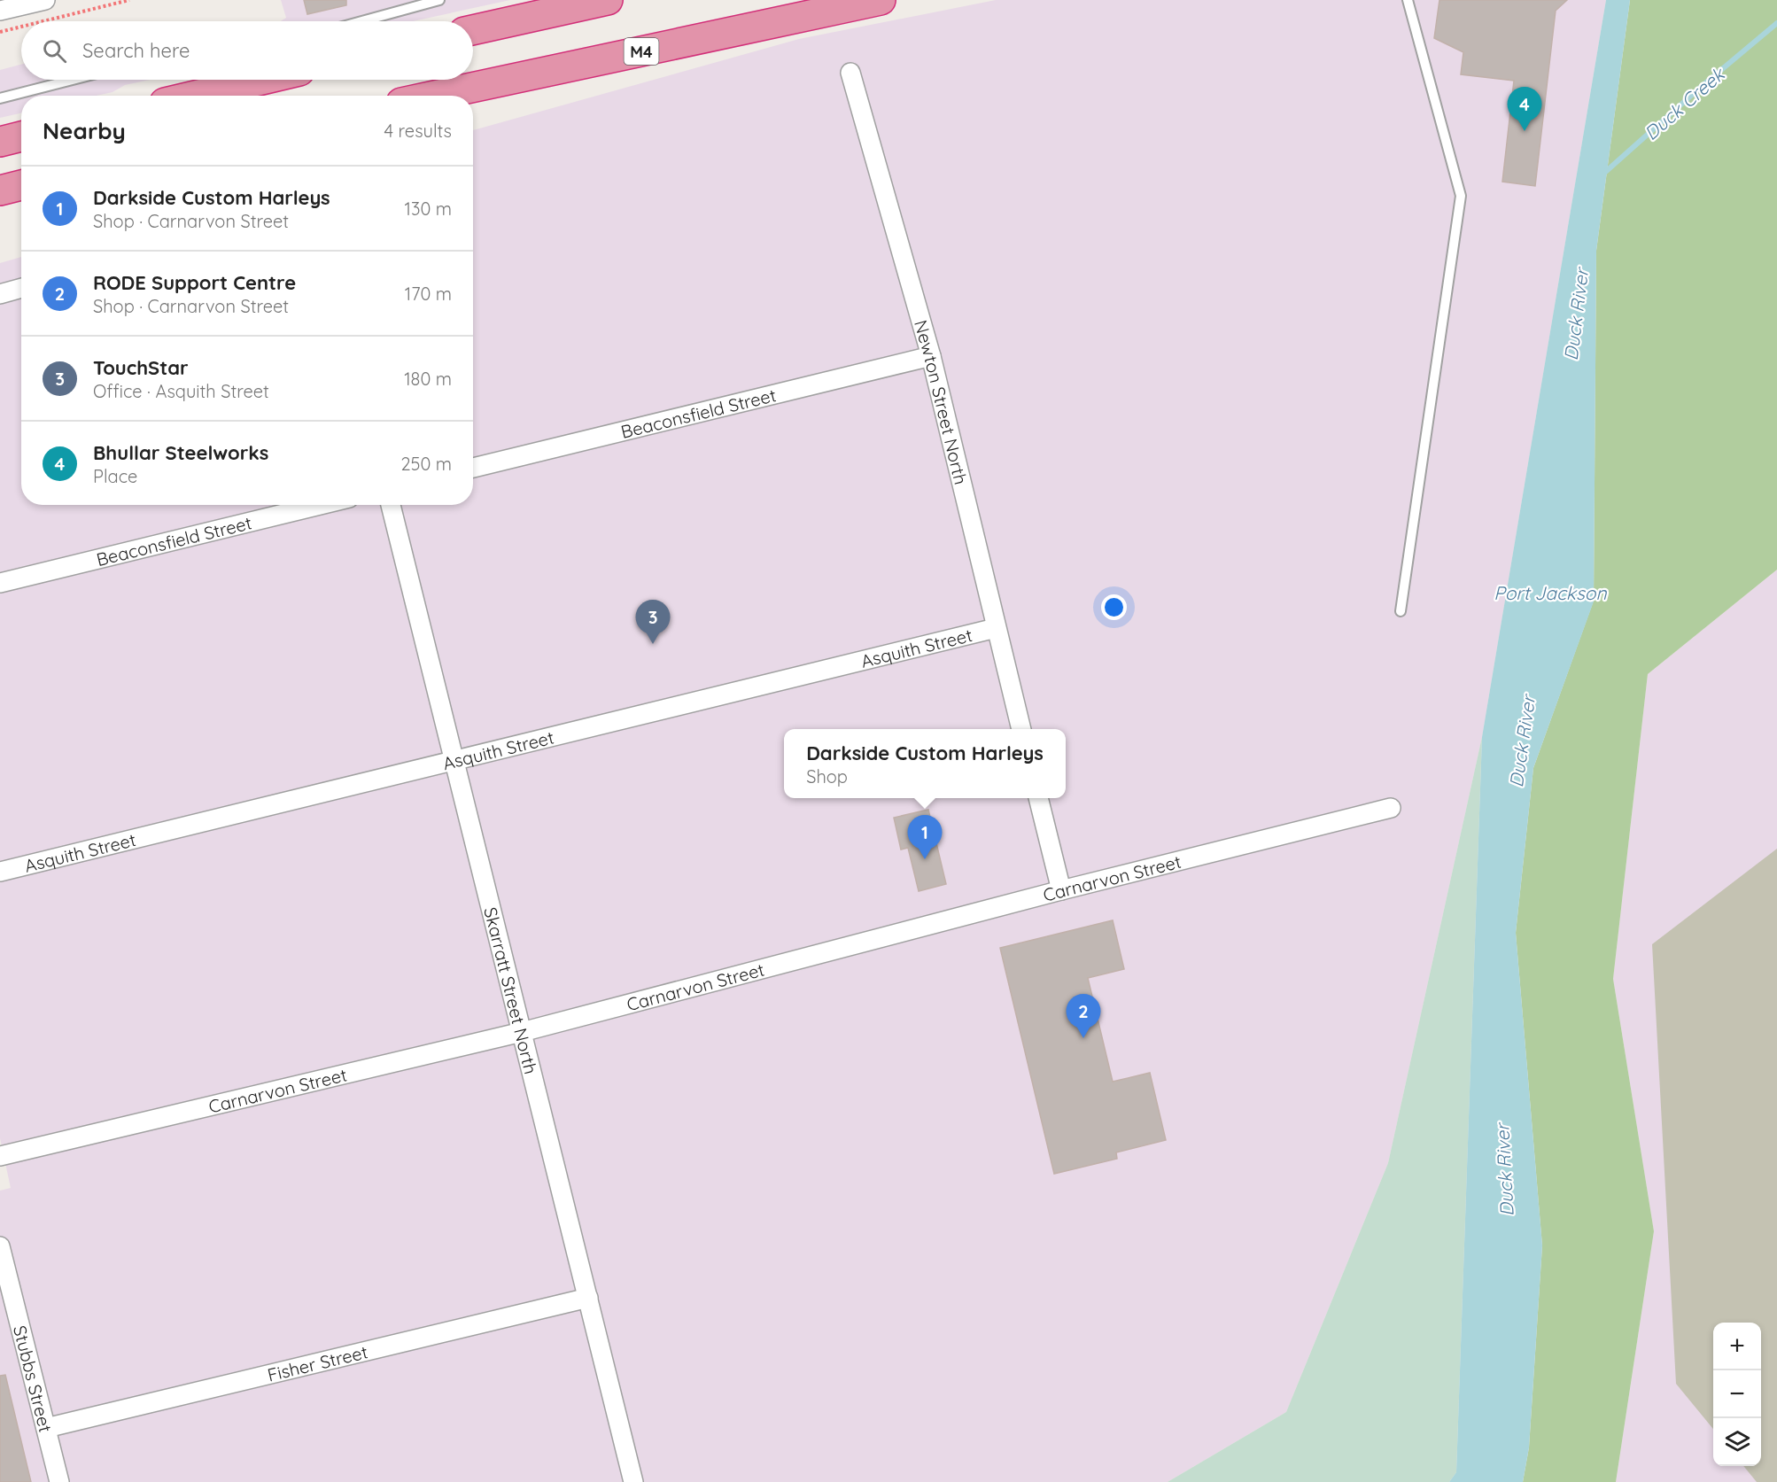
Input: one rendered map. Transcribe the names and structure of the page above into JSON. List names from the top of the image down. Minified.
{"streets":{"highway":["M4"],"street":["Newton Street North","Beaconsfield Street","Asquith Street","Carnarvon Street","Skarratt Street North","Fisher Street","Stubbs Street"]},"crossings":[["Newton Street North","Beaconsfield Street"],["Newton Street North","Asquith Street"],["Asquith Street","Skarratt Street North"],["Carnarvon Street","Skarratt Street North"],["Skarratt Street North","Fisher Street"],["Fisher Street","Stubbs Street"]],"water":["Duck Creek","Duck River","Port Jackson"],"page":{"search":"Search here","pins":["4","3","1","2"],"heading":["Nearby","4 results"],"list":[{"mark":"1","name":"Darkside Custom Harleys","note":"Shop · Carnarvon Street","value":"130 m"},{"mark":"2","name":"RODE Support Centre","note":"Shop · Carnarvon Street","value":"170 m"},{"mark":"3","name":"TouchStar","note":"Office · Asquith Street","value":"180 m"},{"mark":"4","name":"Bhullar Steelworks","note":"Place","value":"250 m"}],"popup":["Darkside Custom Harleys","Shop"],"map_buttons":["+","−"]}}
